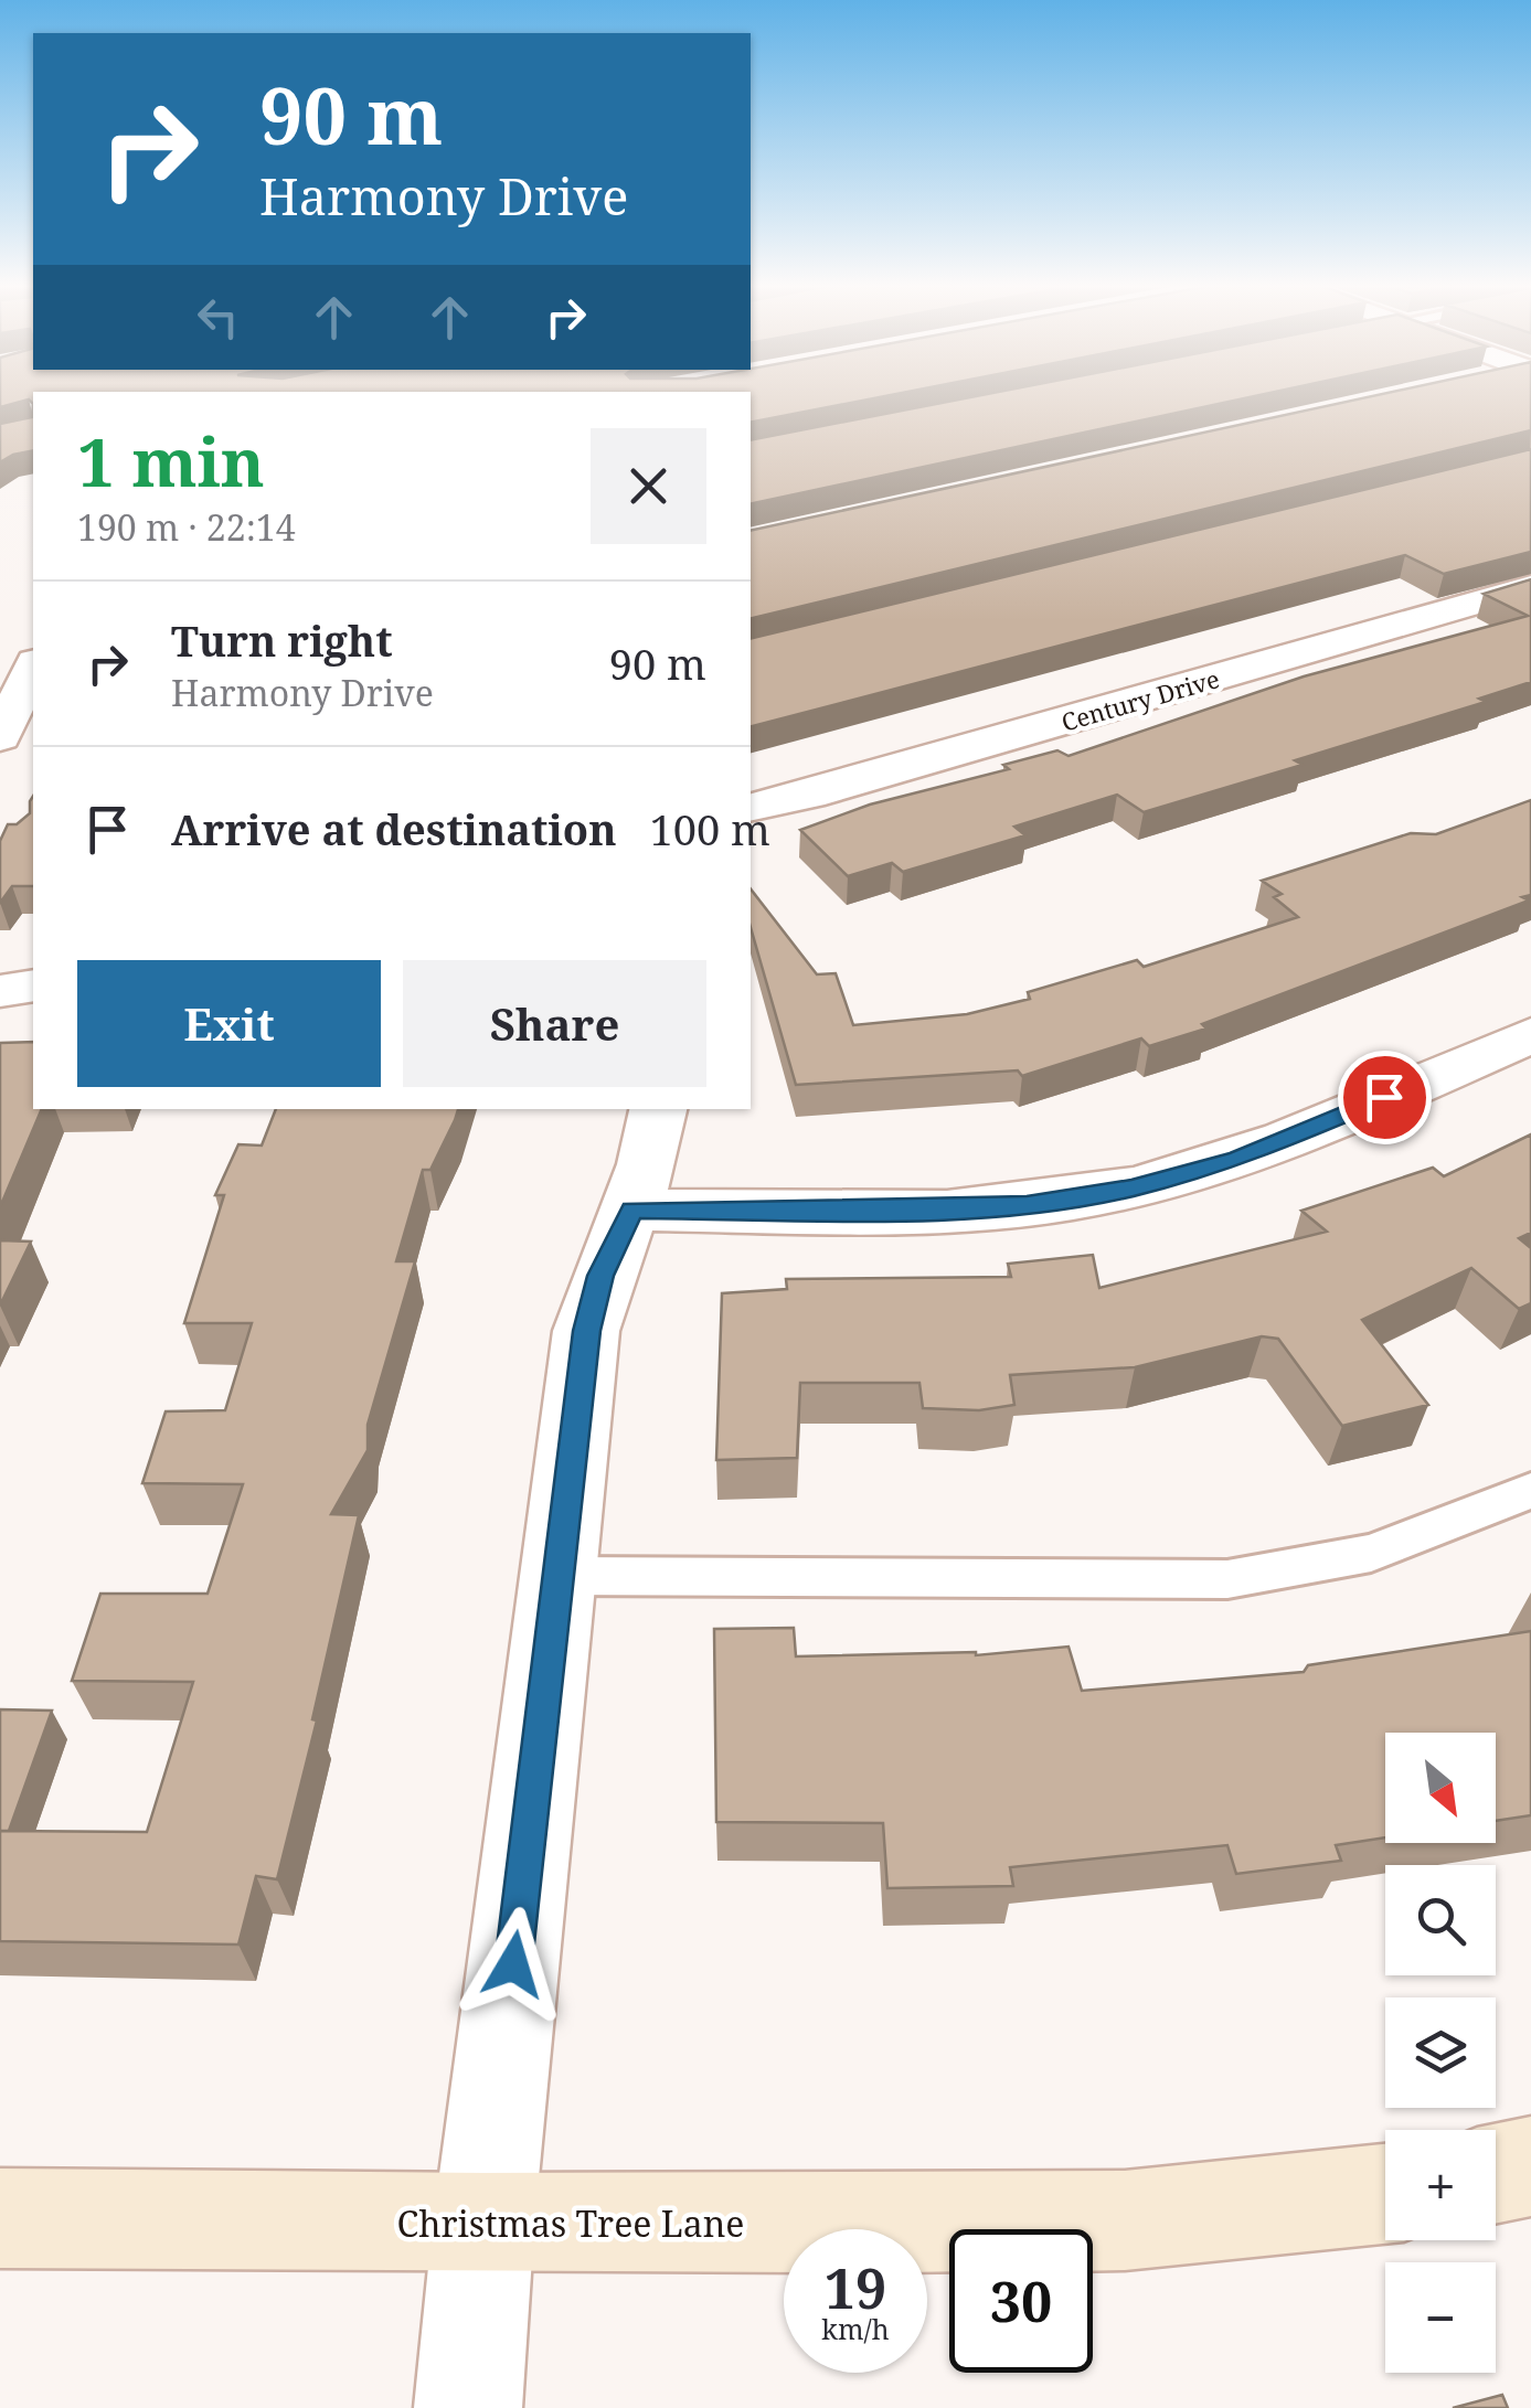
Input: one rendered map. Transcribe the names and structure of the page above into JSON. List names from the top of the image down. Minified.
{"streets":{"street":["Century Drive","Christmas Tree Lane"]},"north":"bottom right","page":{"turn":["90 m","Harmony Drive"],"heading":["1 min","190 m · 22:14"],"list":[{"name":"Turn right","note":"Harmony Drive","value":"90 m"},{"name":"Arrive at destination","value":"100 m"}],"buttons":["Exit","Share"],"map_buttons":["+","−"],"speed":"19 km/h","limit":"30"}}
